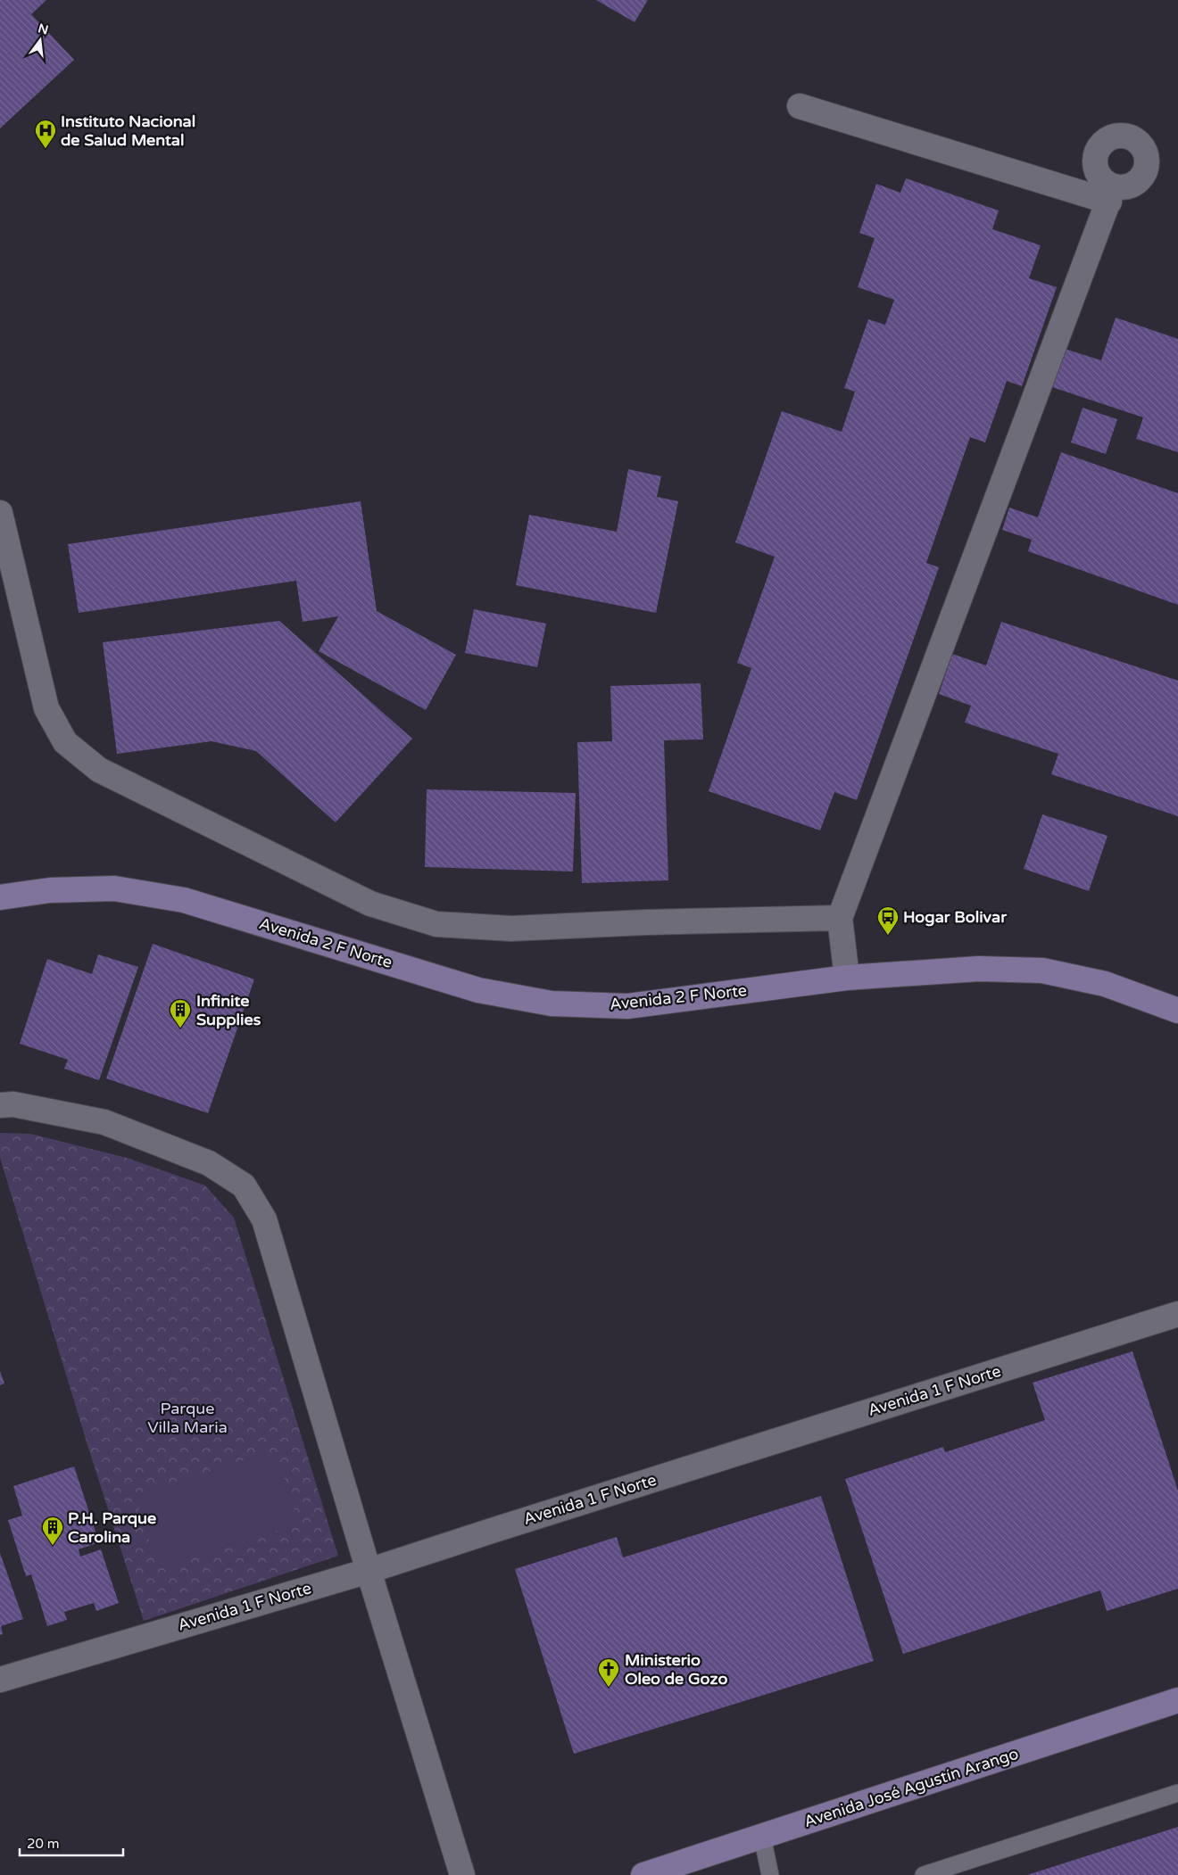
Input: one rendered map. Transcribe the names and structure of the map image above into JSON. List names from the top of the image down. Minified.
{"streets":{"street":["Avenida 2 F Norte","Avenida 1 F Norte","Avenida José Agustín Arango"]},"parks":["Parque Villa Maria"],"places":{"hospital":["Instituto Nacional de Salud Mental"],"bus stop":["Hogar Bolivar"],"building":["Infinite Supplies","P.H. Parque Carolina"],"church":["Ministerio Oleo de Gozo"]},"scale_bar":"20 m","north":"top"}
